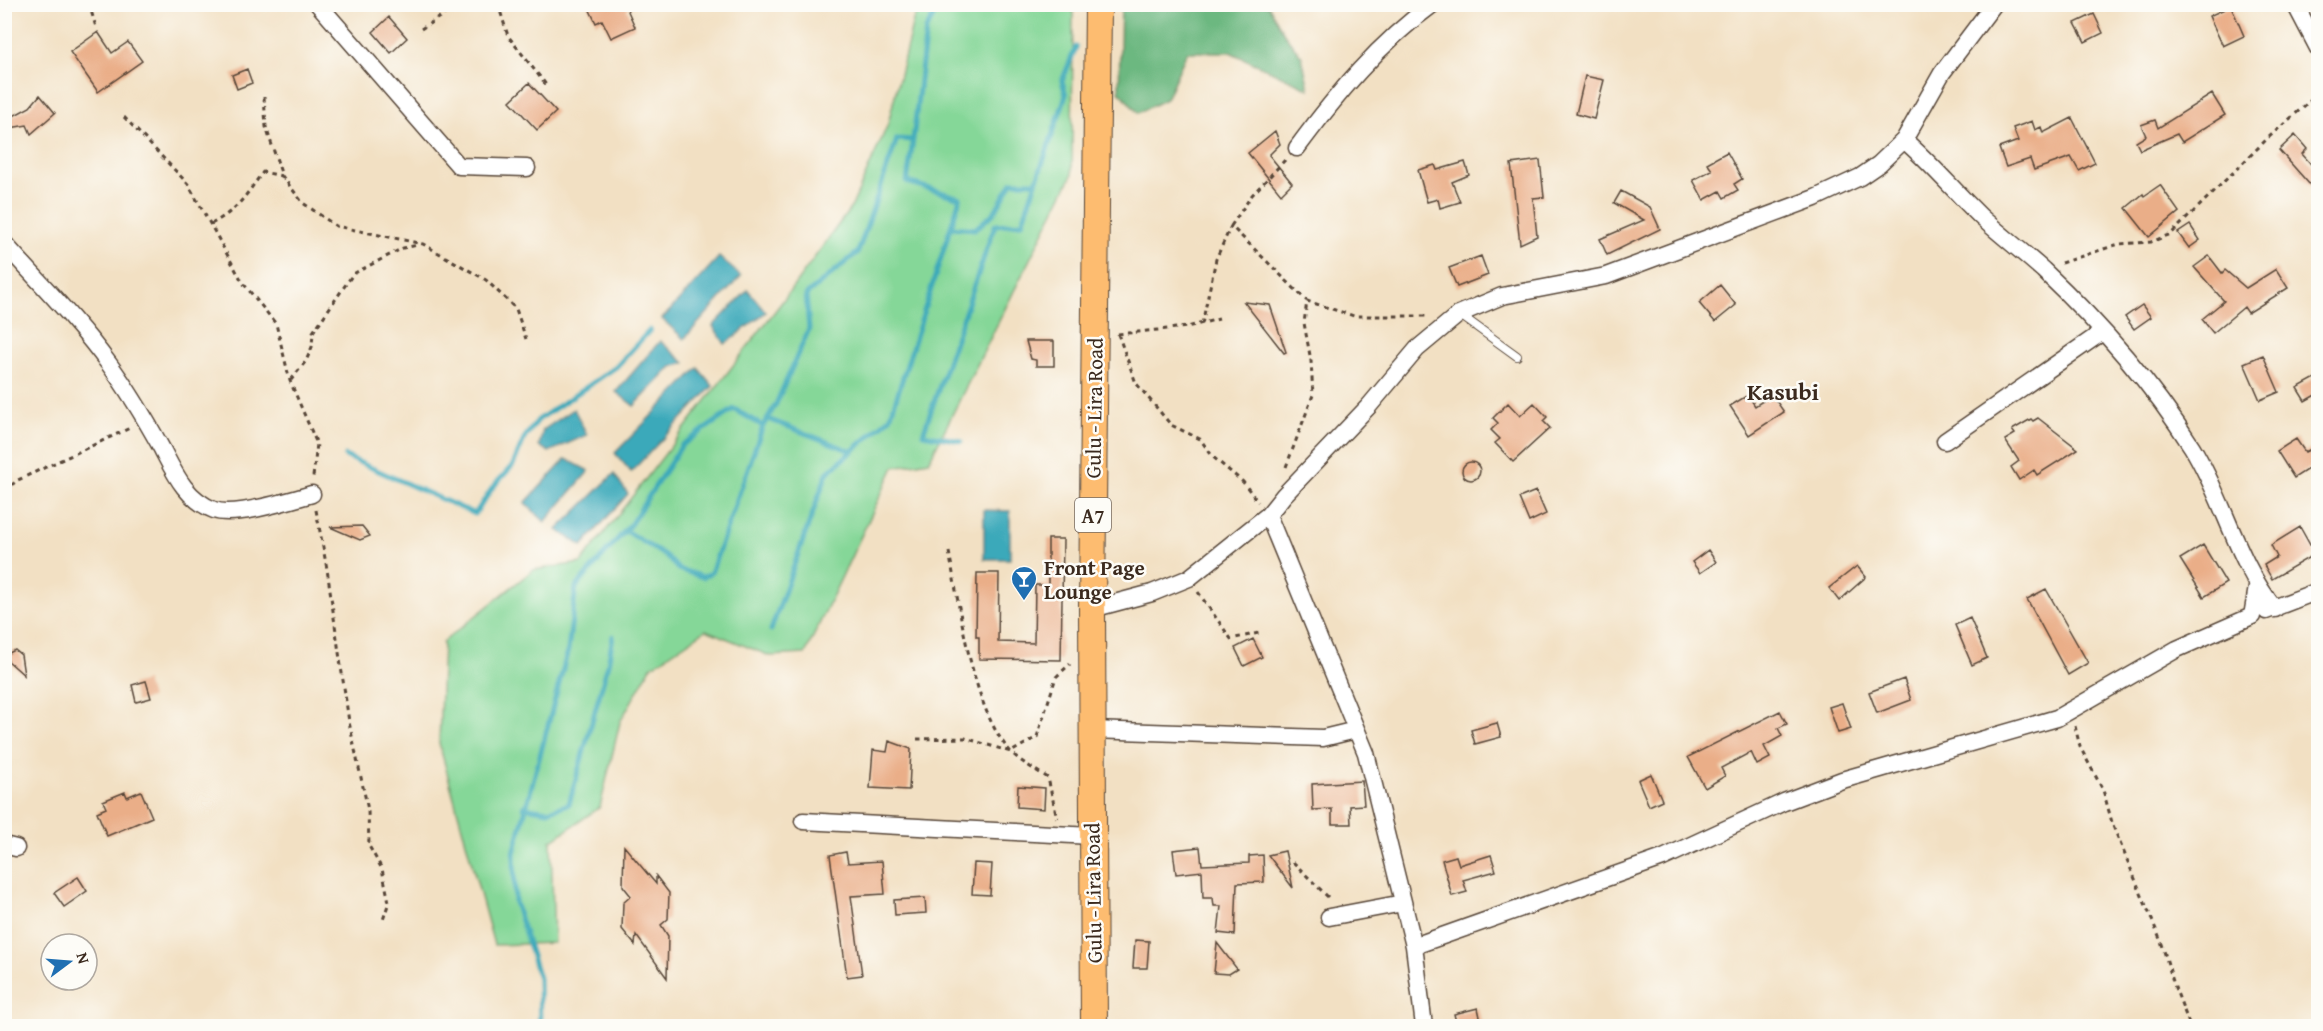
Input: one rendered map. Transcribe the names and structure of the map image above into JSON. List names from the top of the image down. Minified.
{"streets":{"main road":["Gulu - Lira Road","A7"]},"districts":["Kasubi"],"places":{"bar":["Front Page Lounge"]},"north":"right"}
